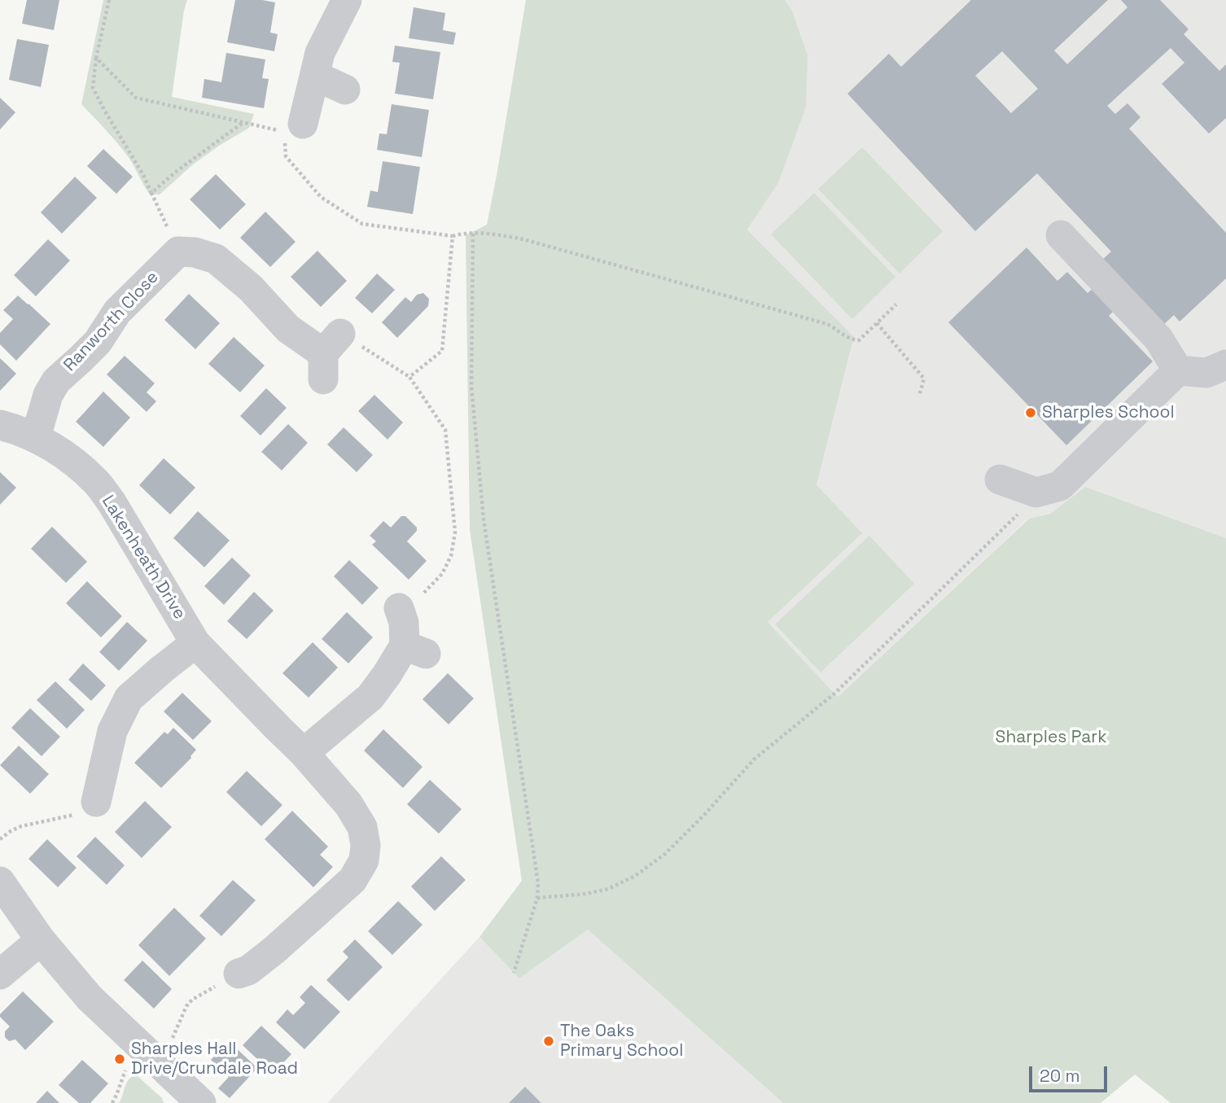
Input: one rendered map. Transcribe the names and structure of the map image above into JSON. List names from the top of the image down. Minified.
{"streets":{"street":["Ranworth Close","Lakenheath Drive"]},"crossings":[["Ranworth Close","Lakenheath Drive"]],"parks":["Sharples Park"],"places":["Sharples School","The Oaks Primary School","Sharples Hall Drive/Crundale Road"],"scale_bar":"20 m"}
